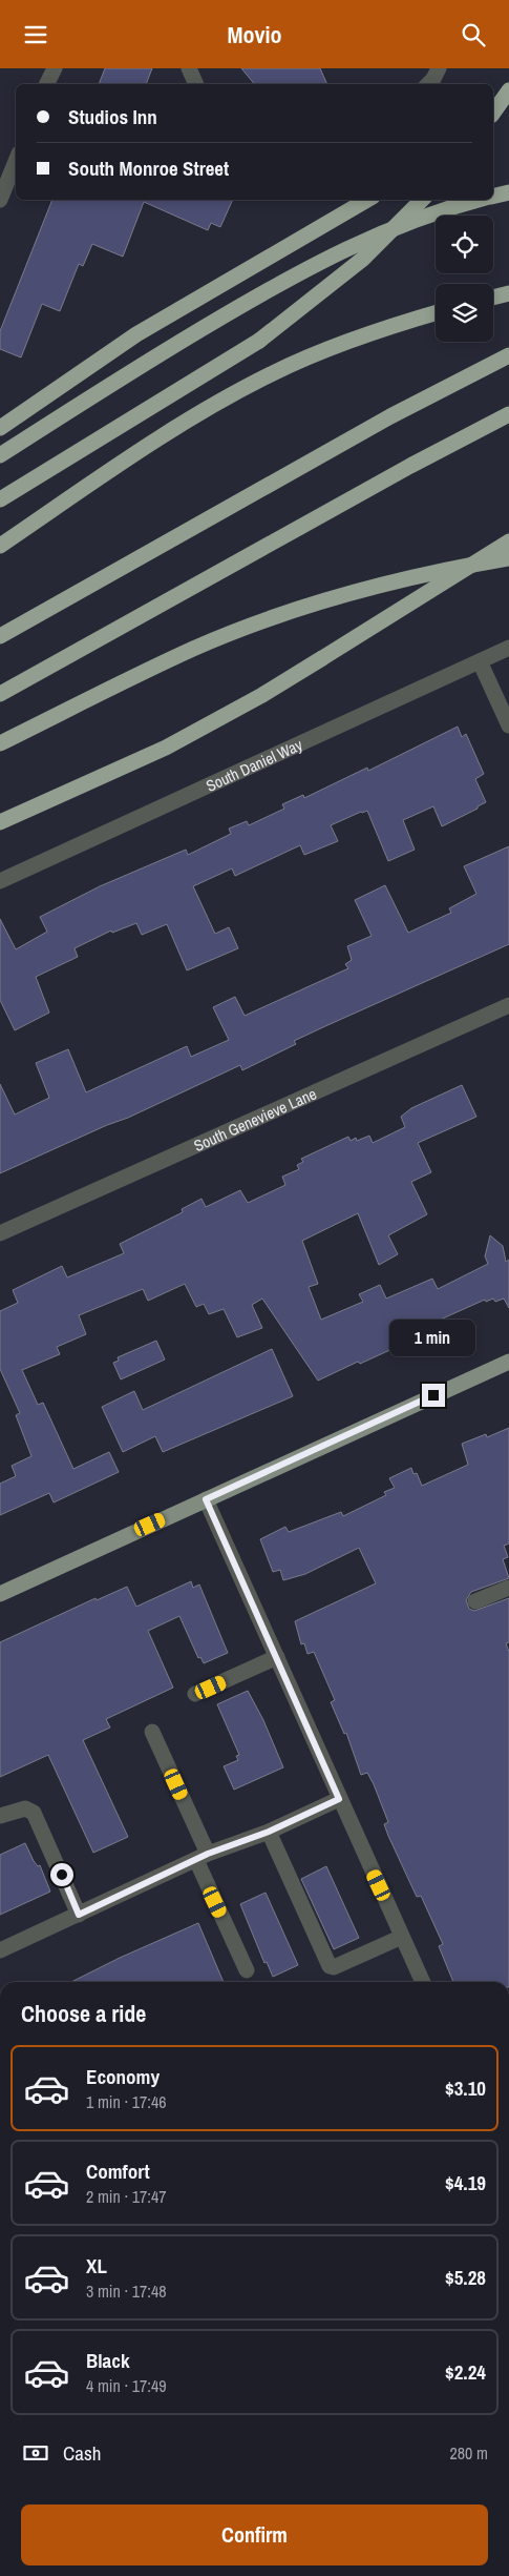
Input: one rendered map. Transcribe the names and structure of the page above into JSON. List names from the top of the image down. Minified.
{"streets":{"street":["South Daniel Way","South Genevieve Lane"]},"page":{"header":"Movio","banner":["Studios Inn","South Monroe Street"],"bubble":"1 min","heading":"Choose a ride","list":[{"name":"Economy","note":"1 min · 17:46","value":"$3.10"},{"name":"Comfort","note":"2 min · 17:47","value":"$4.19"},{"name":"XL","note":"3 min · 17:48","value":"$5.28"},{"name":"Black","note":"4 min · 17:49","value":"$2.24"}],"pay":["Cash","280 m"],"buttons":"Confirm"}}
